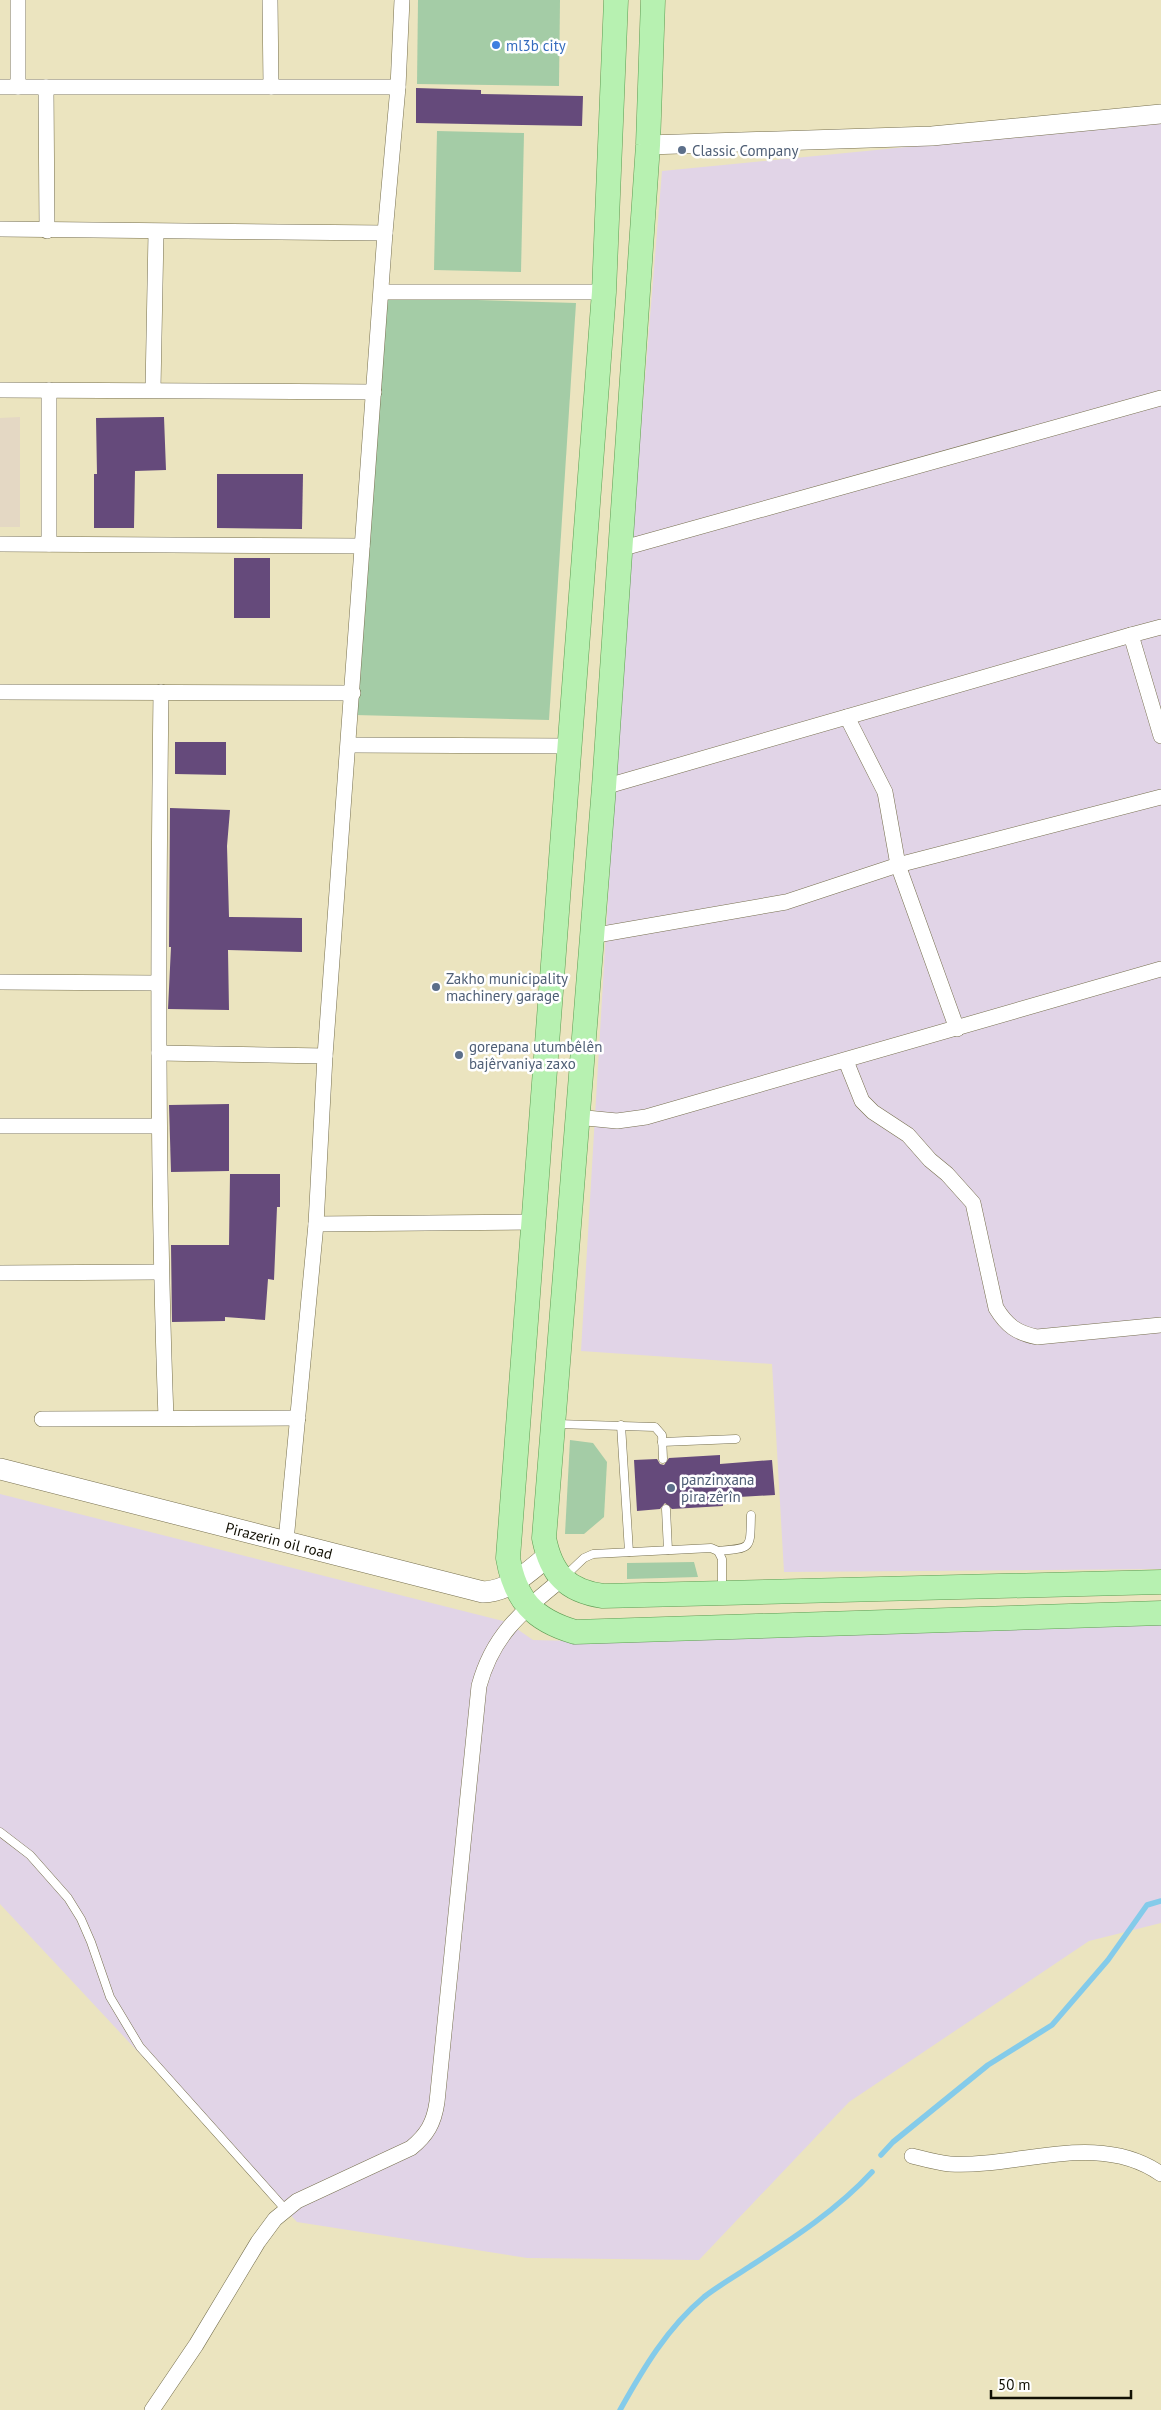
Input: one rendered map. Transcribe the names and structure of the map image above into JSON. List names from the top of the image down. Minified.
{"streets":{"main road":["Pirazerin oil road"]},"places":["ml3b city","Classic Company","Zakho municipality machinery garage","gorepana utumbêlên bajêrvaniya zaxo","panzinxana pira zêrîn"],"scale_bar":"50 m"}
